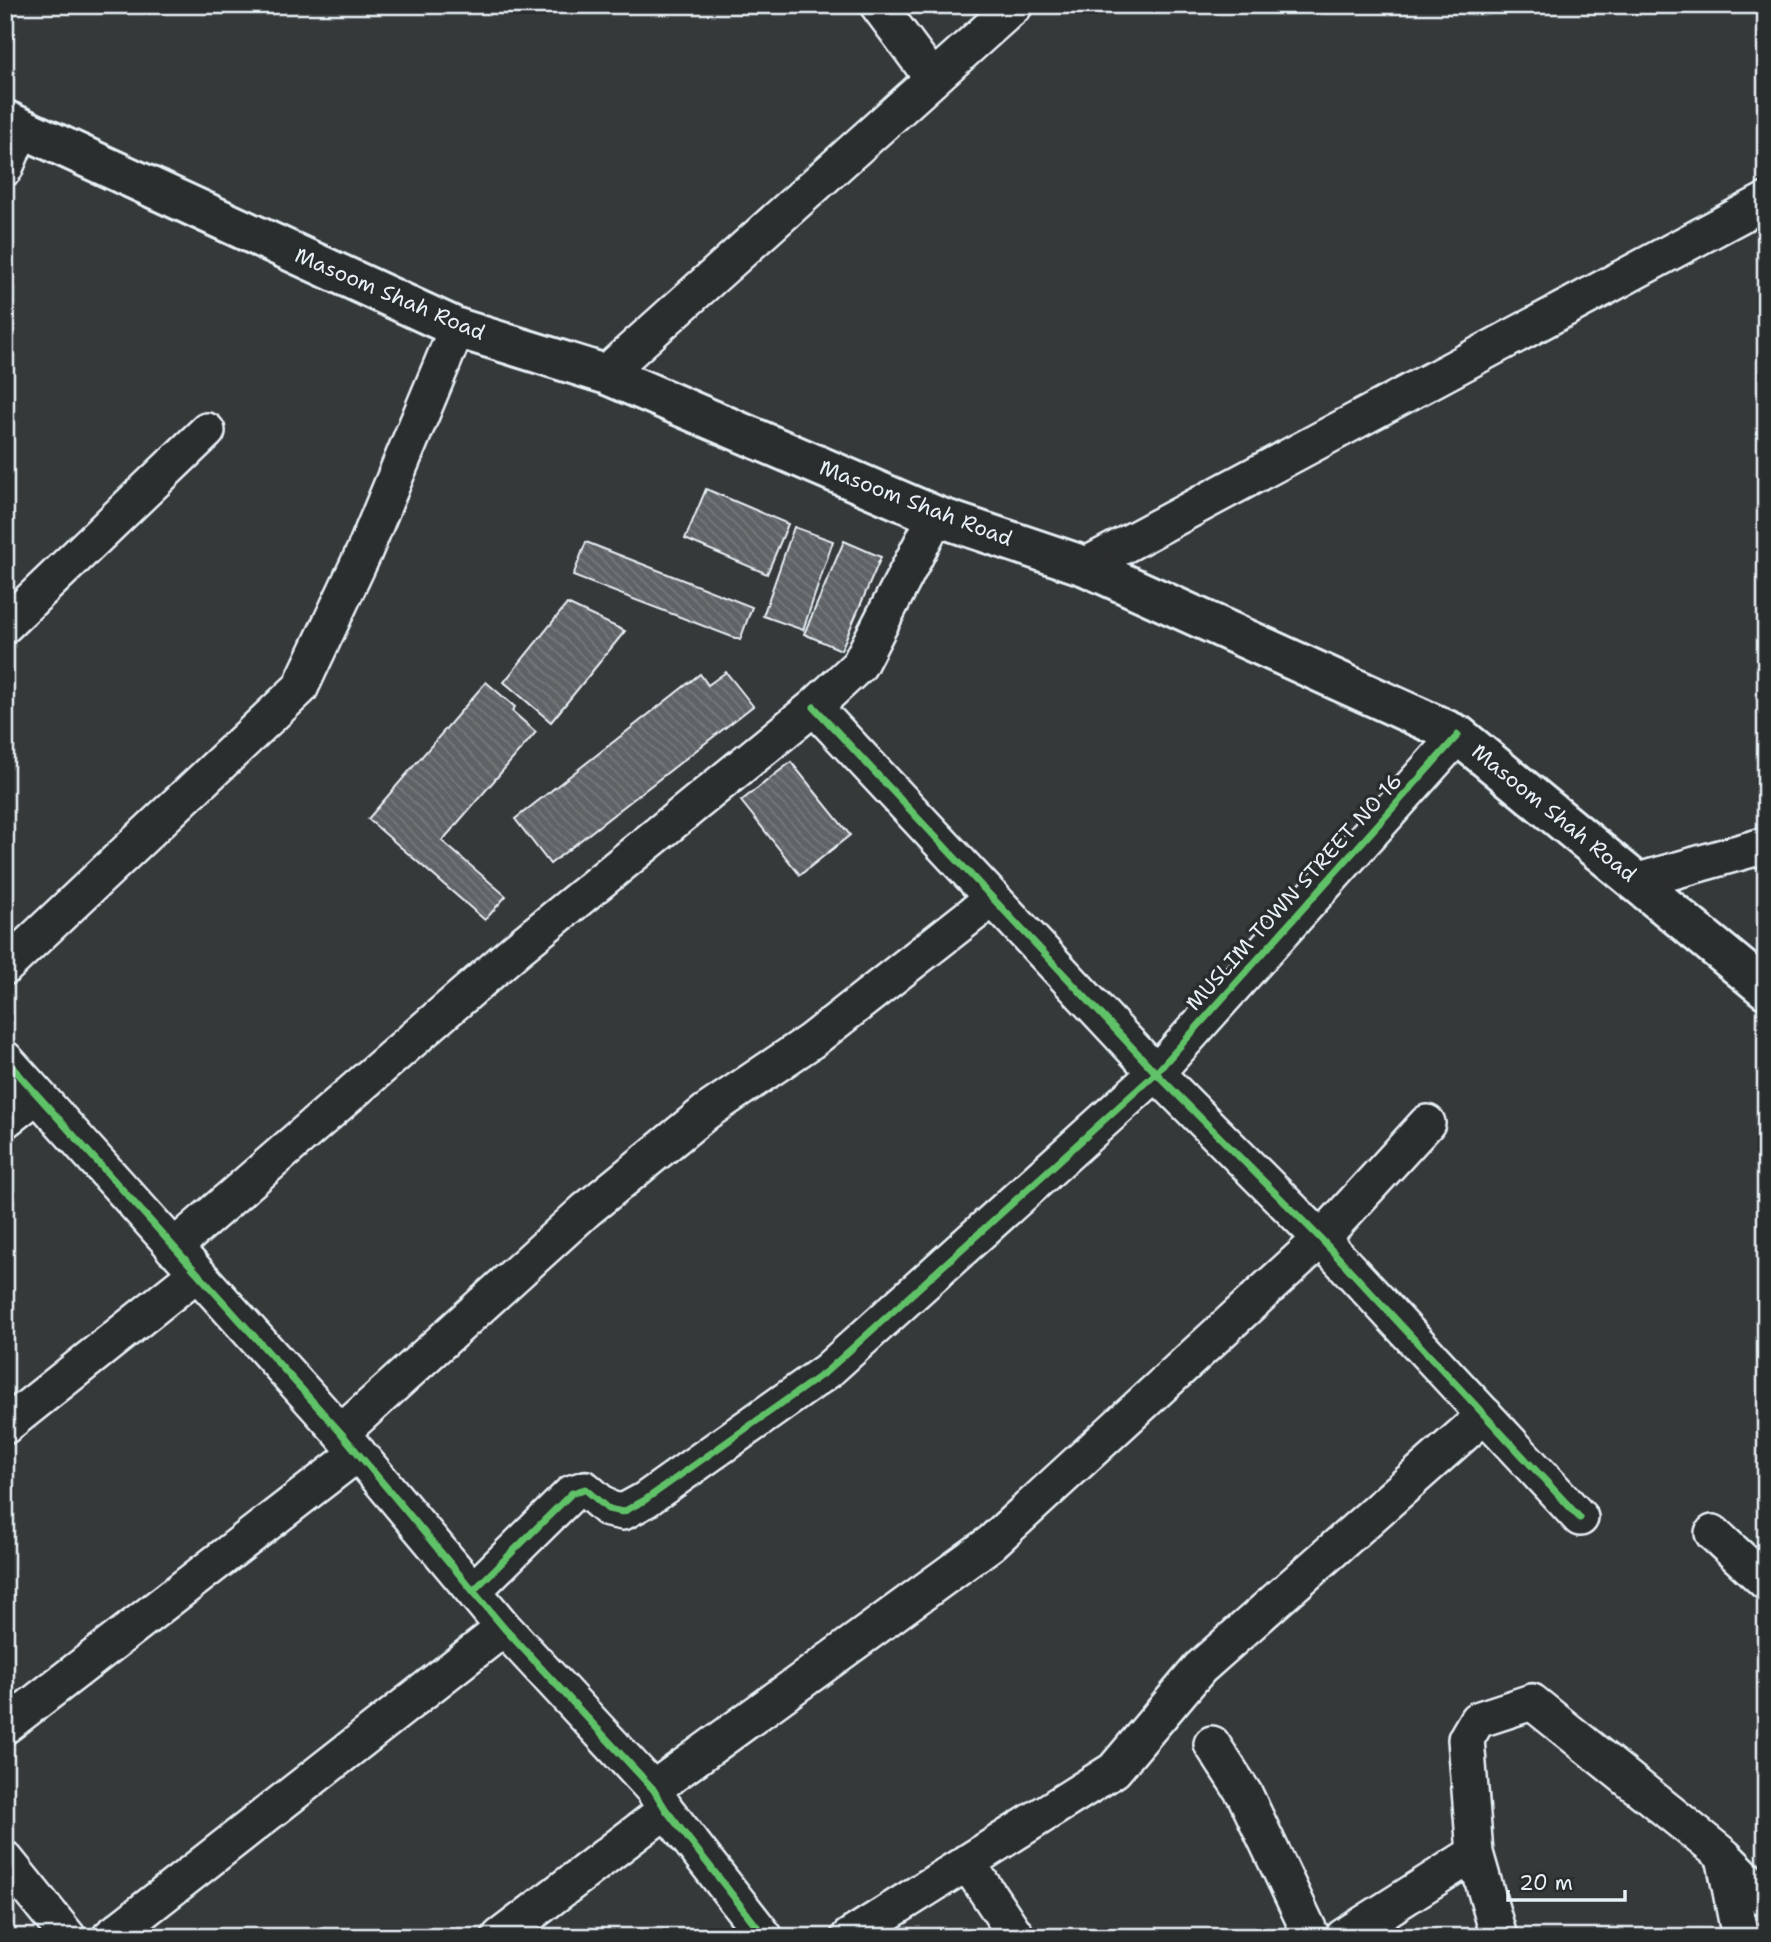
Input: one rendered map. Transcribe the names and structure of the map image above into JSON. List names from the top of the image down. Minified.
{"streets":{"main road":["Masoom Shah Road"],"street":["MUSLIM TOWN STREET NO 16"]},"crossings":[["Masoom Shah Road","MUSLIM TOWN STREET NO 16"]],"scale_bar":"20 m"}
